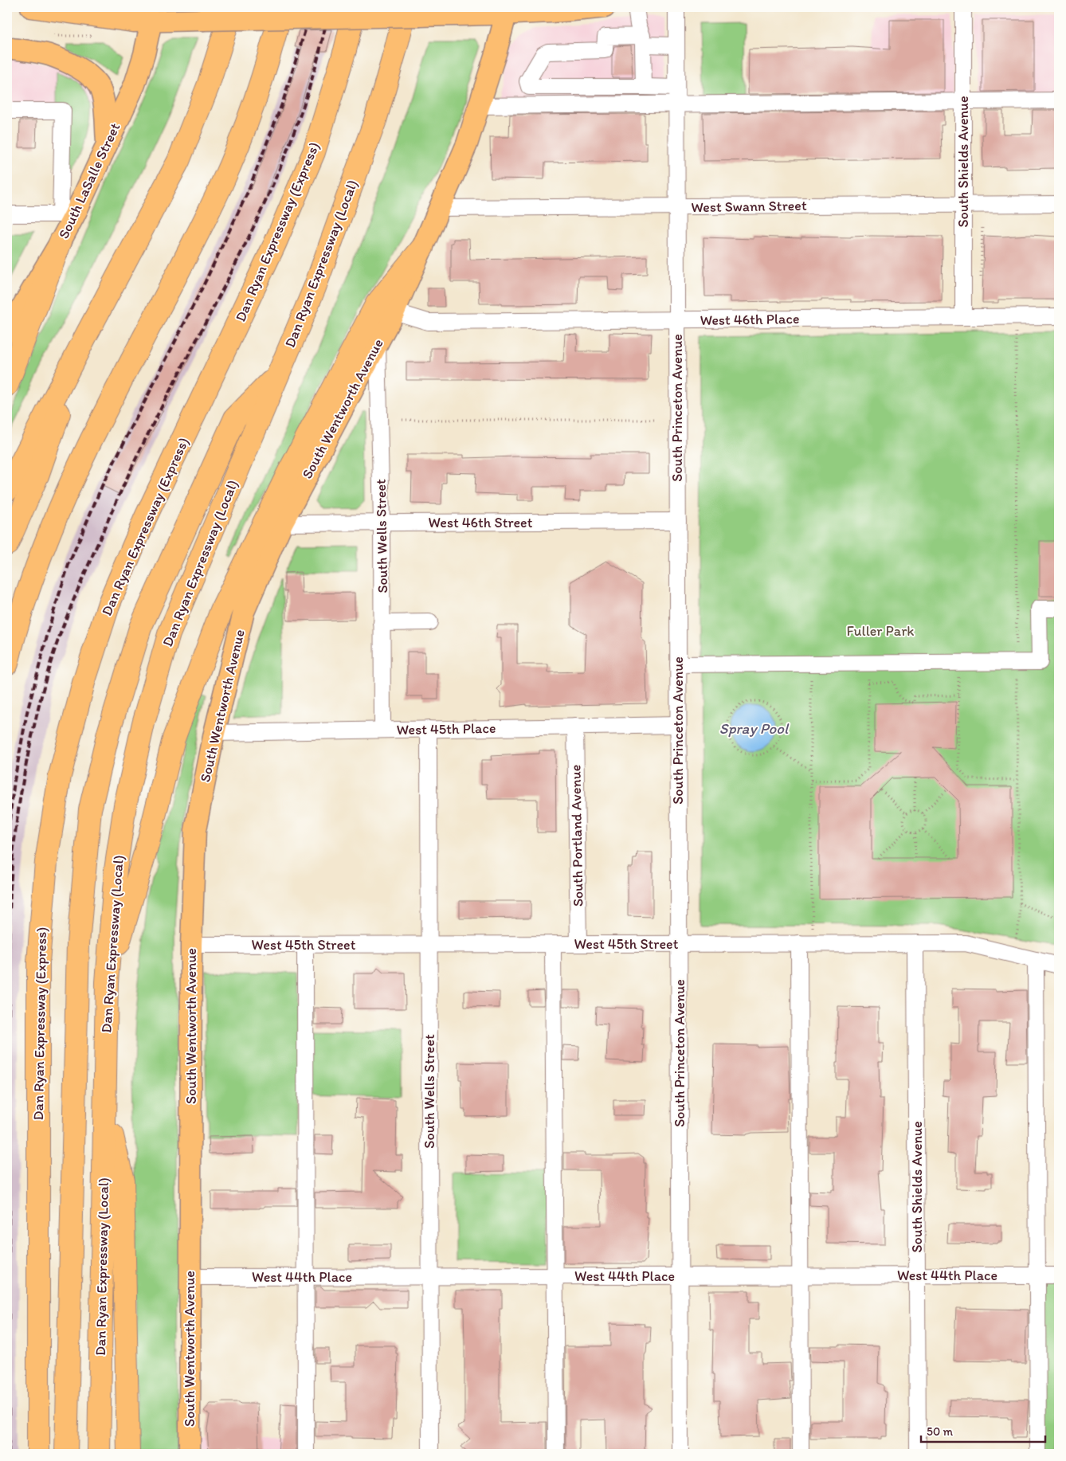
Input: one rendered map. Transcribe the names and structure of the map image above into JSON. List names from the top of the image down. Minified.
{"streets":{"highway":["Dan Ryan Expressway (Express)","Dan Ryan Expressway (Local)"],"main road":["South LaSalle Street","South Wentworth Avenue"],"street":["South Shields Avenue","West Swann Street","West 46th Place","South Princeton Avenue","West 46th Street","South Wells Street","West 45th Place","South Portland Avenue","West 45th Street","West 44th Place"]},"crossings":[["South Shields Avenue","West Swann Street"],["South Shields Avenue","West 46th Place"],["South Shields Avenue","West 45th Street"],["South Shields Avenue","West 44th Place"],["West Swann Street","South Princeton Avenue"],["West Swann Street","South Wentworth Avenue"],["West 46th Place","South Princeton Avenue"],["West 46th Place","South Wentworth Avenue"],["South Princeton Avenue","West 46th Street"],["South Princeton Avenue","West 45th Place"],["South Princeton Avenue","West 45th Street"],["South Princeton Avenue","West 44th Place"],["South Wentworth Avenue","West 46th Street"],["South Wentworth Avenue","South Wells Street"],["South Wentworth Avenue","West 45th Place"],["South Wentworth Avenue","West 45th Street"],["South Wentworth Avenue","West 44th Place"],["West 46th Street","South Wells Street"],["South Wells Street","West 45th Place"],["South Wells Street","West 45th Street"],["South Wells Street","West 44th Place"],["West 45th Place","South Portland Avenue"],["South Portland Avenue","West 45th Street"]],"water":["Spray Pool"],"parks":["Fuller Park"],"scale_bar":"50 m"}
